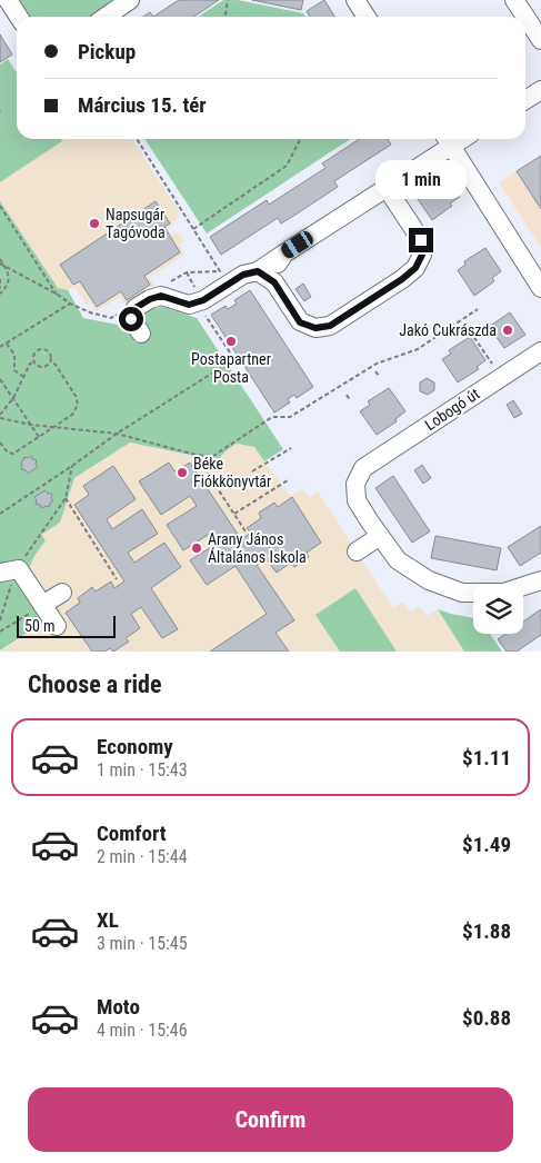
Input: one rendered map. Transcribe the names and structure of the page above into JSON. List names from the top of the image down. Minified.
{"streets":{"street":["Lobogó út"]},"places":["Napsugár Tagóvoda","Jakó Cukrászda","Postapartner Posta","Béke Fiókkönyvtár","Arany János Általános Iskola"],"scale_bar":"50 m","page":{"banner":["Pickup","Március 15. tér"],"bubble":"1 min","scale":"50 m","heading":"Choose a ride","list":[{"name":"Economy","note":"1 min · 15:43","value":"$1.11"},{"name":"Comfort","note":"2 min · 15:44","value":"$1.49"},{"name":"XL","note":"3 min · 15:45","value":"$1.88"},{"name":"Moto","note":"4 min · 15:46","value":"$0.88"}],"buttons":"Confirm"}}
